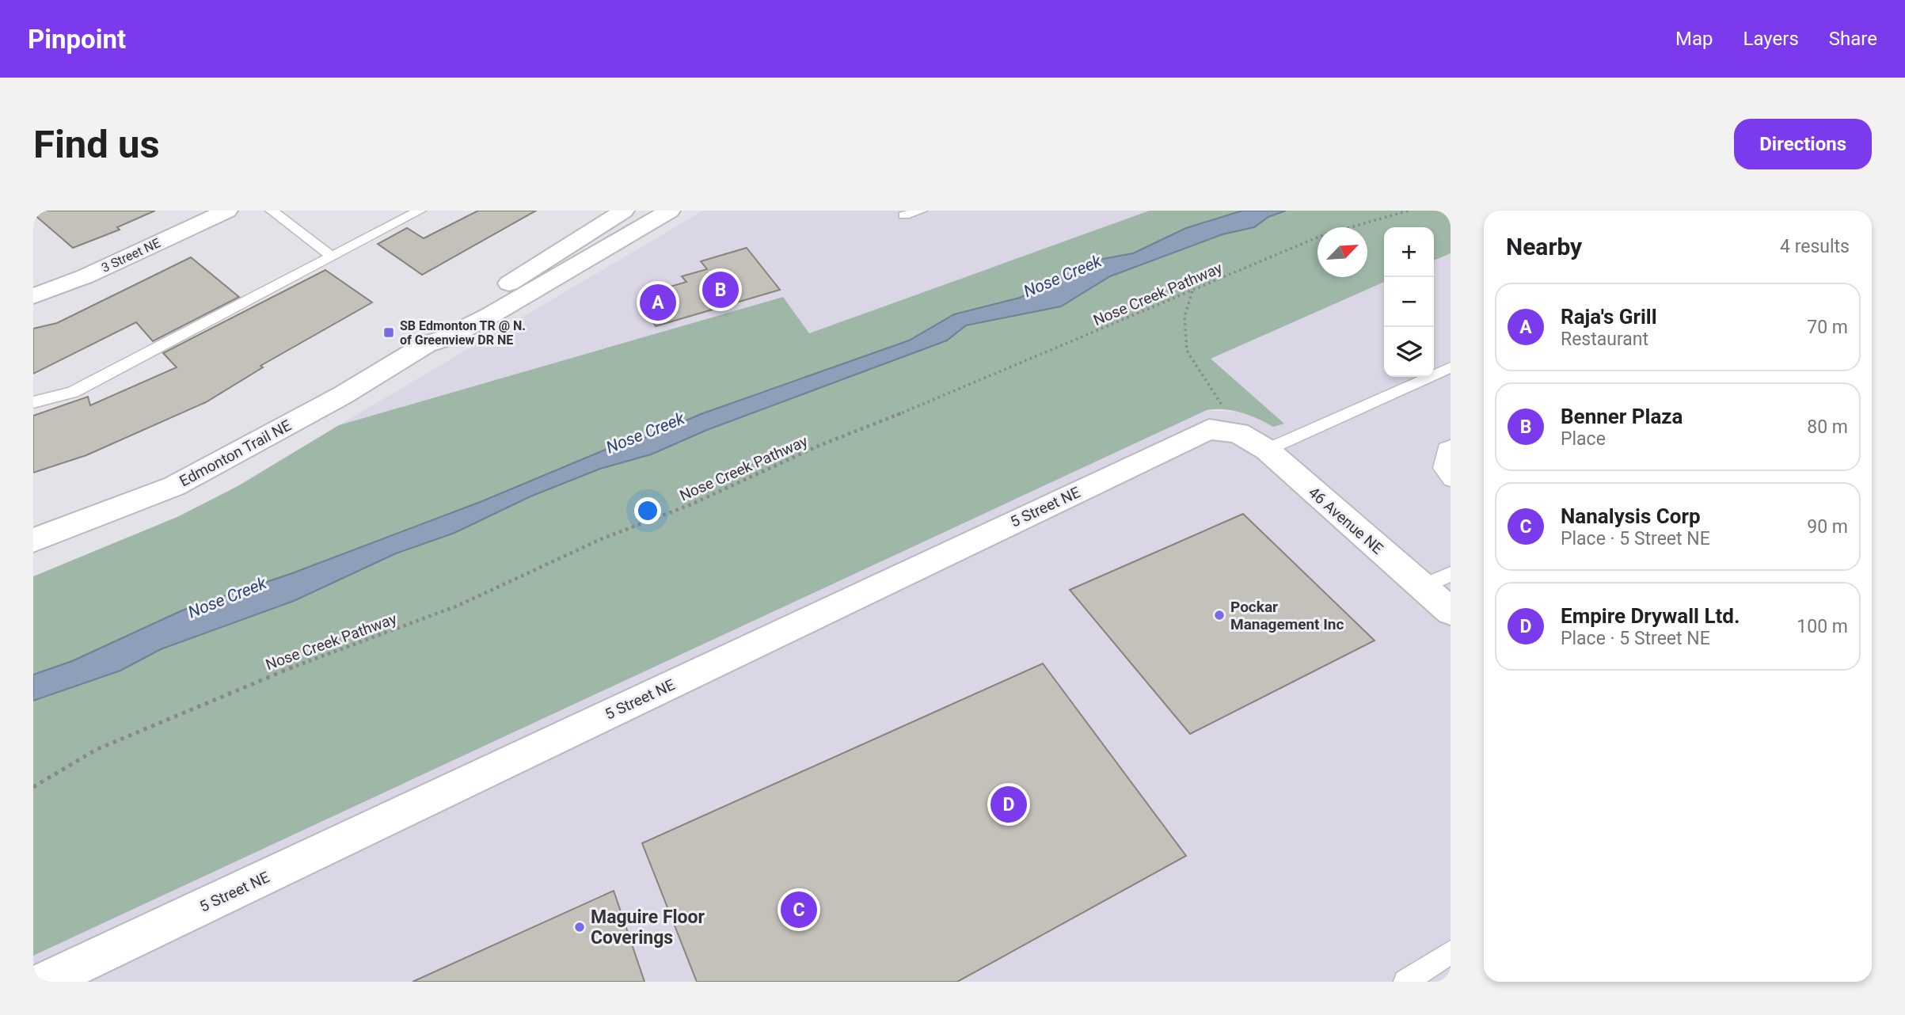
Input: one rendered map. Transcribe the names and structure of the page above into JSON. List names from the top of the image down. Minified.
{"streets":{"street":["3 Street NE","Edmonton Trail NE","5 Street NE","46 Avenue NE"],"path":["Nose Creek Pathway"]},"crossings":[["5 Street NE","46 Avenue NE"]],"water":["Nose Creek"],"places":{"transit":["SB Edmonton TR @ N. of Greenview DR NE"],"other":["Pockar Management Inc","Maguire Floor Coverings"]},"north":"top right","page":{"header":"Pinpoint","nav":["Map","Layers","Share"],"buttons":"Directions","title":"Find us","heading":["Nearby","4 results"],"map_buttons":["+","−"],"pins":["B","A","D","C"],"list":[{"mark":"A","name":"Raja's Grill","note":"Restaurant","value":"70 m"},{"mark":"B","name":"Benner Plaza","note":"Place","value":"80 m"},{"mark":"C","name":"Nanalysis Corp","note":"Place · 5 Street NE","value":"90 m"},{"mark":"D","name":"Empire Drywall Ltd.","note":"Place · 5 Street NE","value":"100 m"}]}}
